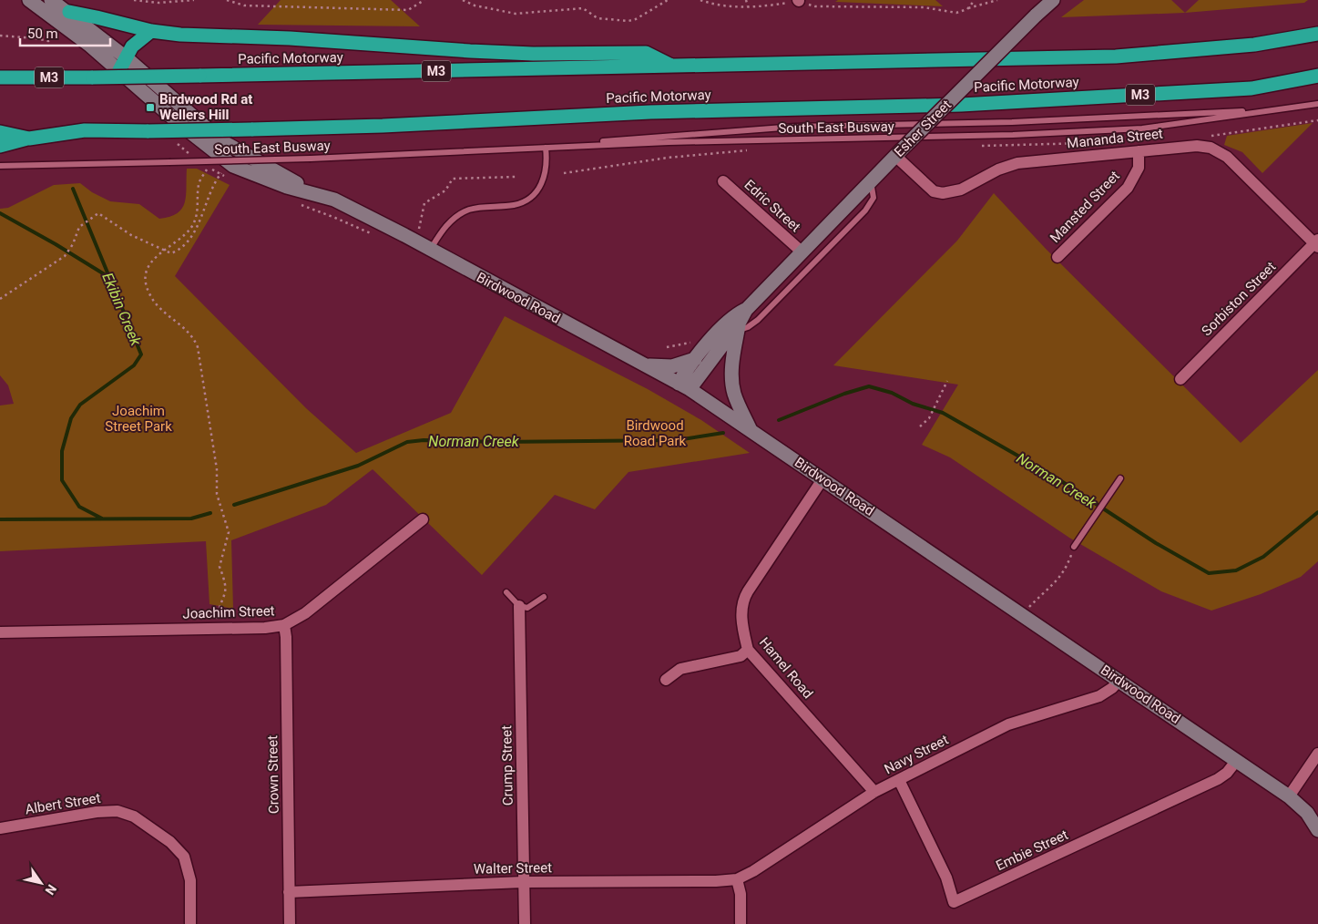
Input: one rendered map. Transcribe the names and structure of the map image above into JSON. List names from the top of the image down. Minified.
{"streets":{"highway":["Pacific Motorway","M3"],"main road":["Esher Street","Birdwood Road"],"street":["Mananda Street","Edric Street","Mansted Street","Sorbiston Street","Joachim Street","Hamel Road","Navy Street","Crump Street","Crown Street","Albert Street","Embie Street","Walter Street"],"lane":["South East Busway"]},"crossings":[["Esher Street","Mananda Street"],["Esher Street","Edric Street"],["Esher Street","Birdwood Road"],["Mananda Street","Mansted Street"],["Mananda Street","Sorbiston Street"],["Birdwood Road","Hamel Road"],["Birdwood Road","Navy Street"],["Birdwood Road","Embie Street"],["Joachim Street","Crown Street"],["Hamel Road","Navy Street"],["Navy Street","Embie Street"],["Navy Street","Walter Street"],["Crump Street","Walter Street"],["Crown Street","Walter Street"]],"water":["Ekibin Creek","Norman Creek"],"parks":["Joachim Street Park","Birdwood Road Park"],"places":{"transit":["Birdwood Rd at Wellers Hill"]},"scale_bar":"50 m","north":"bottom right"}
